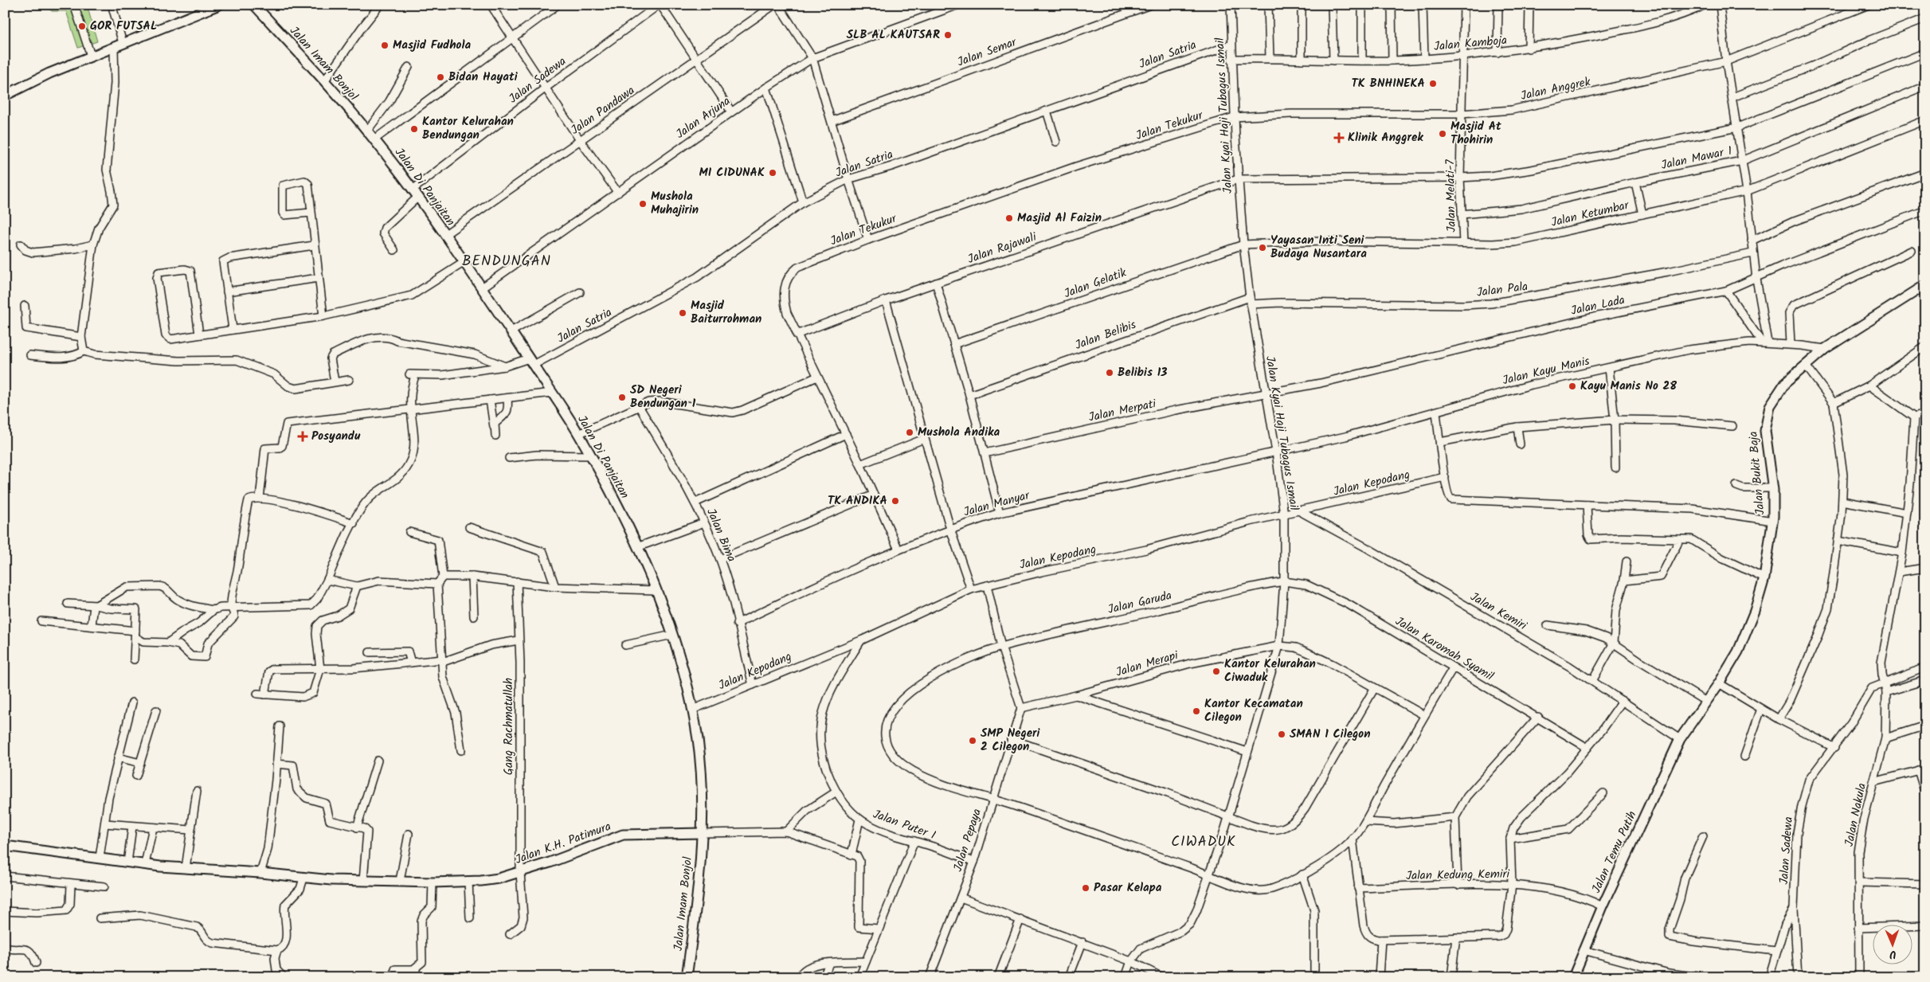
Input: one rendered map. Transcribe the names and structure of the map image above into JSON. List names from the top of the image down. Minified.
{"streets":{"street":["Jalan Kamboja","Jalan Semar","Jalan Satria","Jalan Imam Bonjol","Jalan Sadewa","Jalan Anggrek","Jalan Pandawa","Jalan Kyai Haji Tubagus Ismail","Jalan Arjuna","Jalan Tekukur","Jalan Mawar 1","Jalan Di Panjaitan","Jalan Melati-7","Jalan Ketumbar","Jalan Rajawali","Jalan Gelatik","Jalan Pala","Jalan Lada","Jalan Belibis","Jalan Kayu Manis","Jalan Merpati","Jalan Bukit Baja","Jalan Kepodang","Jalan Manyar","Jalan Bima","Jalan Garuda","Jalan Kemiri","Jalan Karomah Syamil","Jalan Merapi","Gang Rachmatullah","Jalan Nakula","Jalan Puter I","Jalan Pepaya","Jalan K.H. Patimura","Jalan Temu Putih","Jalan Kedung Kemiri"]},"crossings":[["Jalan Kamboja","Jalan Kyai Haji Tubagus Ismail"],["Jalan Kamboja","Jalan Melati-7"],["Jalan Satria","Jalan Kyai Haji Tubagus Ismail"],["Jalan Satria","Jalan Di Panjaitan"],["Jalan Imam Bonjol","Jalan Di Panjaitan"],["Jalan Imam Bonjol","Jalan K.H. Patimura"],["Jalan Sadewa","Jalan Di Panjaitan"],["Jalan Sadewa","Jalan Nakula"],["Jalan Anggrek","Jalan Kyai Haji Tubagus Ismail"],["Jalan Anggrek","Jalan Tekukur"],["Jalan Anggrek","Jalan Melati-7"],["Jalan Pandawa","Jalan Di Panjaitan"],["Jalan Kyai Haji Tubagus Ismail","Jalan Tekukur"],["Jalan Kyai Haji Tubagus Ismail","Jalan Ketumbar"],["Jalan Kyai Haji Tubagus Ismail","Jalan Rajawali"],["Jalan Kyai Haji Tubagus Ismail","Jalan Gelatik"],["Jalan Kyai Haji Tubagus Ismail","Jalan Pala"],["Jalan Kyai Haji Tubagus Ismail","Jalan Lada"],["Jalan Kyai Haji Tubagus Ismail","Jalan Belibis"],["Jalan Kyai Haji Tubagus Ismail","Jalan Kayu Manis"],["Jalan Kyai Haji Tubagus Ismail","Jalan Merpati"],["Jalan Kyai Haji Tubagus Ismail","Jalan Kepodang"],["Jalan Kyai Haji Tubagus Ismail","Jalan Manyar"],["Jalan Kyai Haji Tubagus Ismail","Jalan Garuda"],["Jalan Kyai Haji Tubagus Ismail","Jalan Karomah Syamil"],["Jalan Kyai Haji Tubagus Ismail","Jalan Merapi"],["Jalan Arjuna","Jalan Di Panjaitan"],["Jalan Tekukur","Jalan Rajawali"],["Jalan Tekukur","Jalan Manyar"],["Jalan Mawar 1","Jalan Melati-7"],["Jalan Di Panjaitan","Jalan Kepodang"],["Jalan Di Panjaitan","Jalan K.H. Patimura"],["Jalan Melati-7","Jalan Ketumbar"],["Jalan Melati-7","Jalan Rajawali"],["Jalan Ketumbar","Jalan Gelatik"],["Jalan Pala","Jalan Belibis"],["Jalan Lada","Jalan Merpati"],["Jalan Kayu Manis","Jalan Bukit Baja"],["Jalan Kayu Manis","Jalan Manyar"],["Jalan Bukit Baja","Jalan Kemiri"],["Jalan Bukit Baja","Jalan Temu Putih"],["Jalan Kepodang","Jalan Bima"],["Jalan Kepodang","Jalan Kemiri"],["Jalan Kepodang","Jalan Puter I"],["Jalan Manyar","Jalan Bima"],["Jalan Garuda","Jalan Karomah Syamil"],["Jalan Garuda","Jalan Merapi"],["Jalan Garuda","Jalan Pepaya"],["Jalan Kemiri","Jalan Temu Putih"],["Jalan Merapi","Jalan Pepaya"],["Gang Rachmatullah","Jalan K.H. Patimura"],["Jalan Puter I","Jalan Pepaya"],["Jalan Temu Putih","Jalan Kedung Kemiri"]],"districts":["BENDUNGAN","CIWADUK"],"places":{"other":["GOR FUTSAL","SLB AL KAUTSAR","Masjid Fudhola","Bidan Hayati","TK BNHINEKA","Kantor Kelurahan Bendungan","Masjid At Thohirin","MI CIDUNAK","Mushola Muhajirin","Masjid Al Faizin","Yayasan Inti Seni Budaya Nusantara","Masjid Baiturrohman","Belibis 13","Kayu Manis No 28","SD Negeri Bendungan 1","Mushola Andika","TK ANDIKA","Kantor Kelurahan Ciwaduk","Kantor Kecamatan Cilegon","SMAN 1 Cilegon","SMP Negeri 2 Cilegon","Pasar Kelapa"],"health":["Klinik Anggrek","Posyandu"]},"north":"bottom"}
